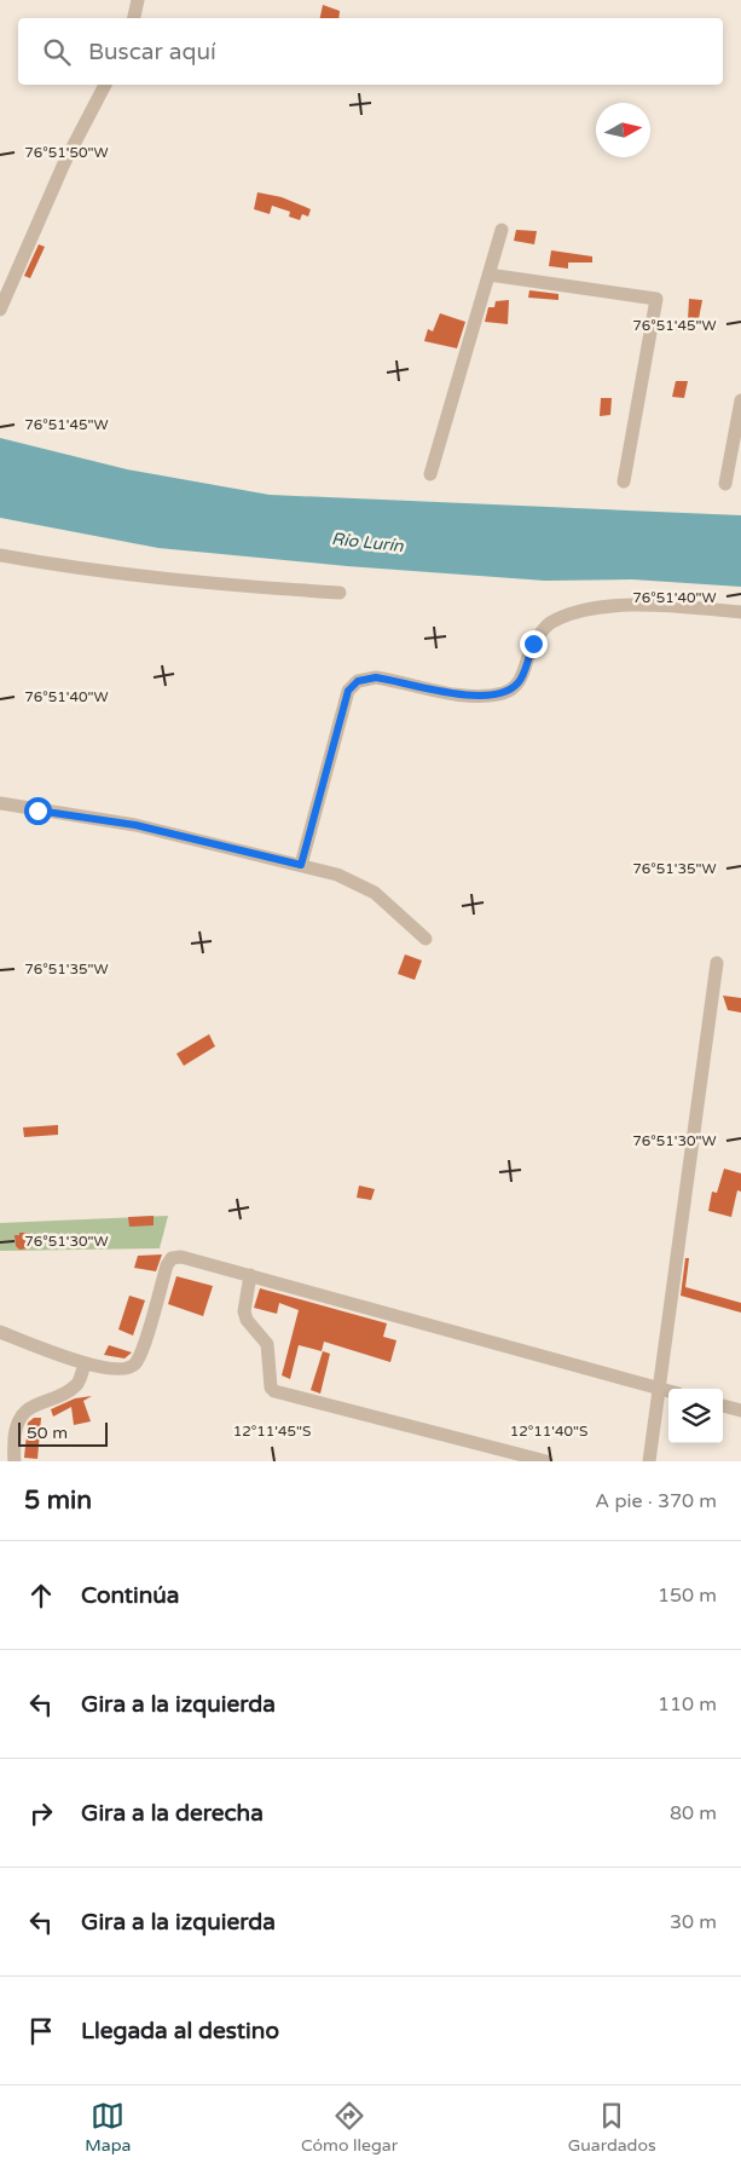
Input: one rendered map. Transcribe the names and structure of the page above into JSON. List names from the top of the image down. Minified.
{"water":["Río Lurín"],"scale_bar":"50 m","north":"right","page":{"search":"Buscar aquí","scale":"50 m","heading":["5 min","A pie · 370 m"],"list":[["Continúa","150 m"],["Gira a la izquierda","110 m"],["Gira a la derecha","80 m"],["Gira a la izquierda","30 m"],"Llegada al destino"],"nav":["Mapa","Cómo llegar","Guardados"]},"coordinates":["76°51'50\"W","76°51'45\"W","76°51'40\"W","76°51'35\"W","76°51'30\"W","12°11'45\"S","12°11'40\"S"]}
